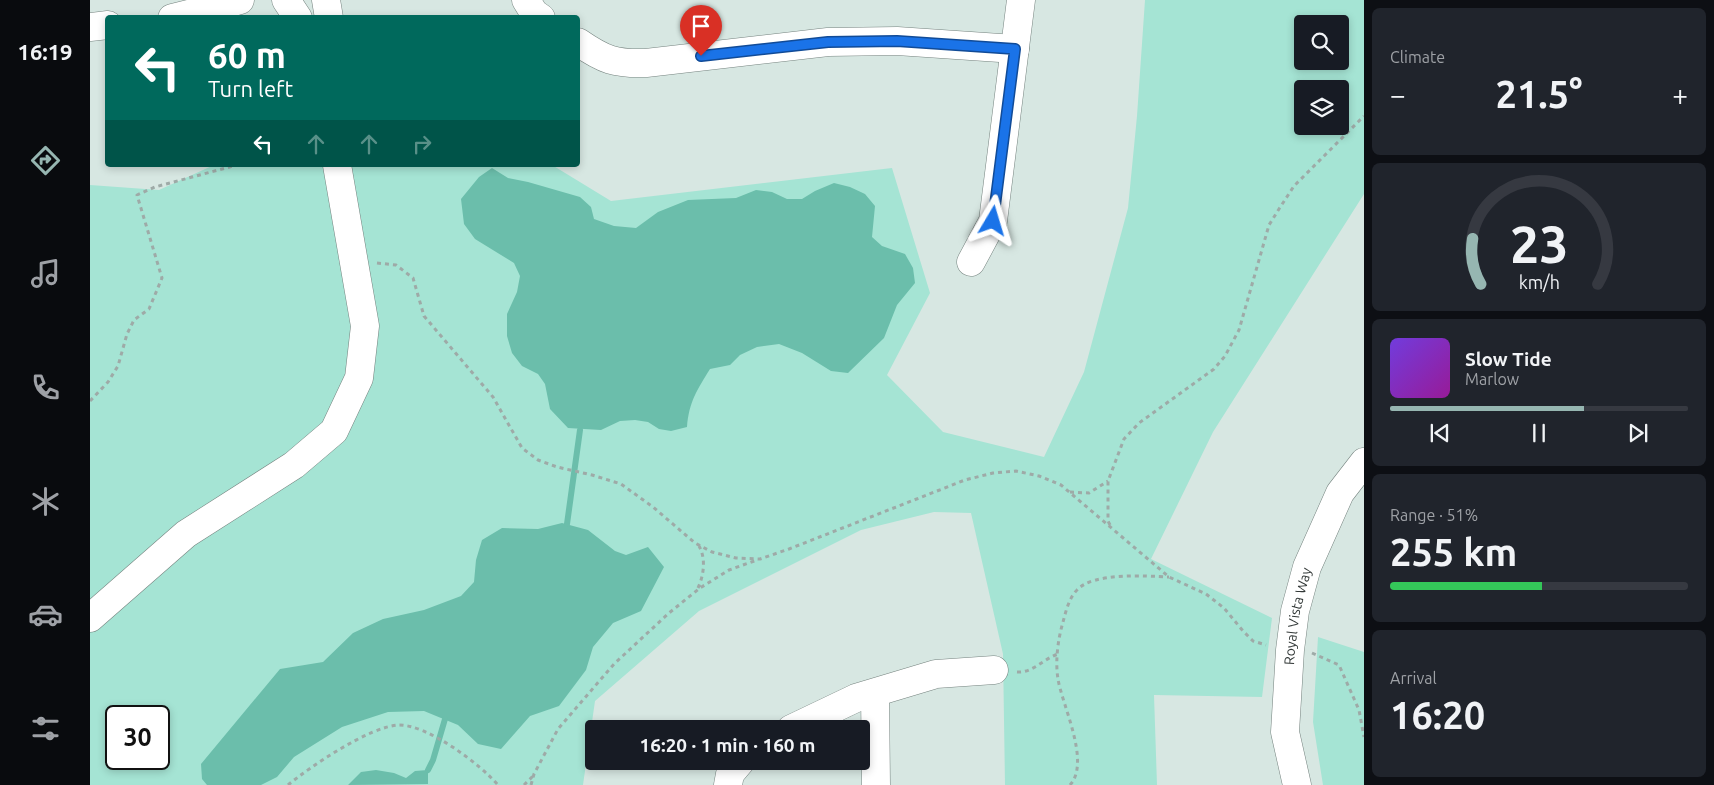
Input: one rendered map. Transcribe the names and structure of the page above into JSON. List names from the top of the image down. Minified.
{"streets":{"street":["Royal Vista Way"]},"page":{"tabs":"16:19","tile":["Climate",["Range · 51%","255 km"],["Arrival","16:20"]],"turn":["60 m","Turn left"],"heat":["−","21.5°","+"],"song":["Slow Tide","Marlow"],"limit":"30","trip":"16:20 · 1 min · 160 m","gauge":["23","km/h"]}}
